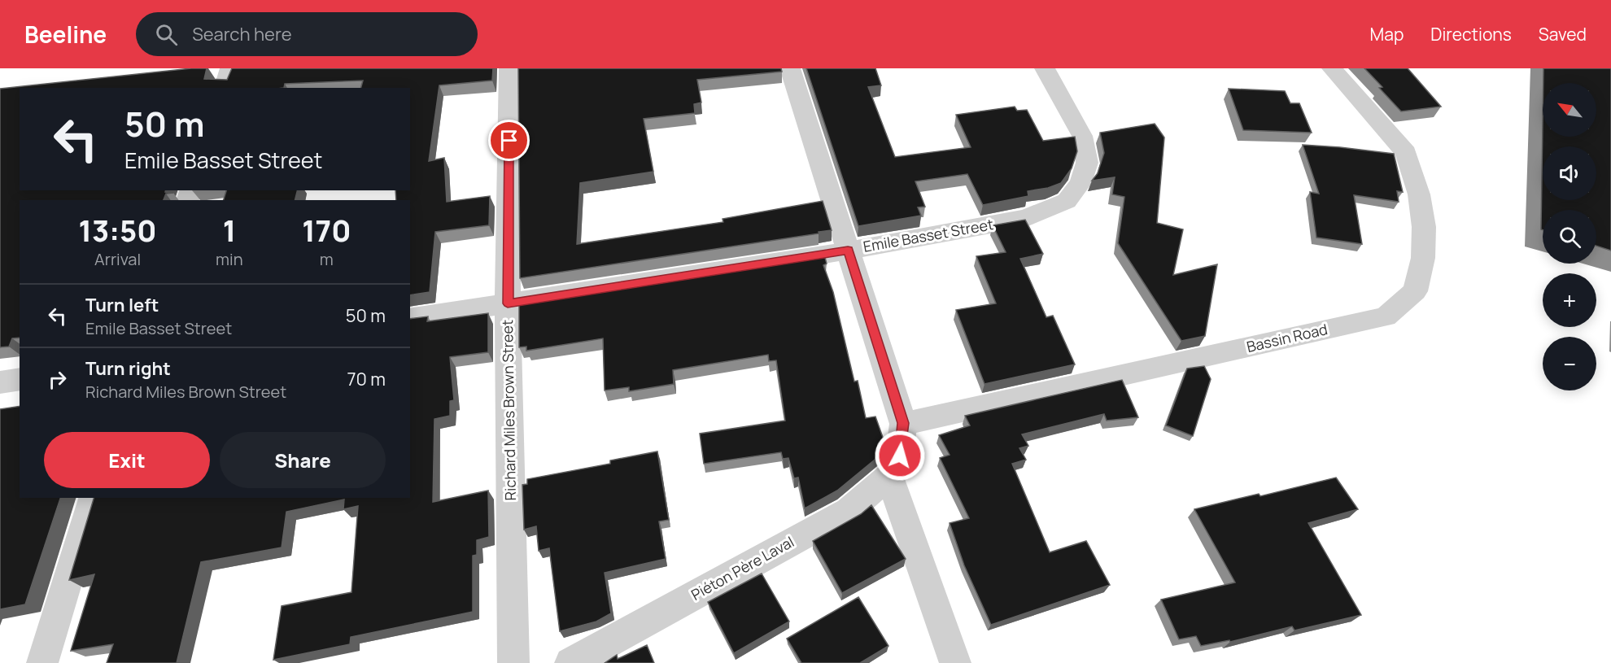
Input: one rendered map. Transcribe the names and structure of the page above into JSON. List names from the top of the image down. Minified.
{"streets":{"street":["Emile Basset Street","Bassin Road","Richard Miles Brown Street","Piéton Père Laval"]},"crossings":[["Emile Basset Street","Richard Miles Brown Street"]],"north":"top left","page":{"header":"Beeline","search":"Search here","nav":["Map","Directions","Saved"],"map_buttons":["+","−"],"turn":["50 m","Emile Basset Street"],"eta":["13:50","Arrival","1","min","170","m"],"list":[{"name":"Turn left","note":"Emile Basset Street","value":"50 m"},{"name":"Turn right","note":"Richard Miles Brown Street","value":"70 m"}],"buttons":["Exit","Share"]}}
